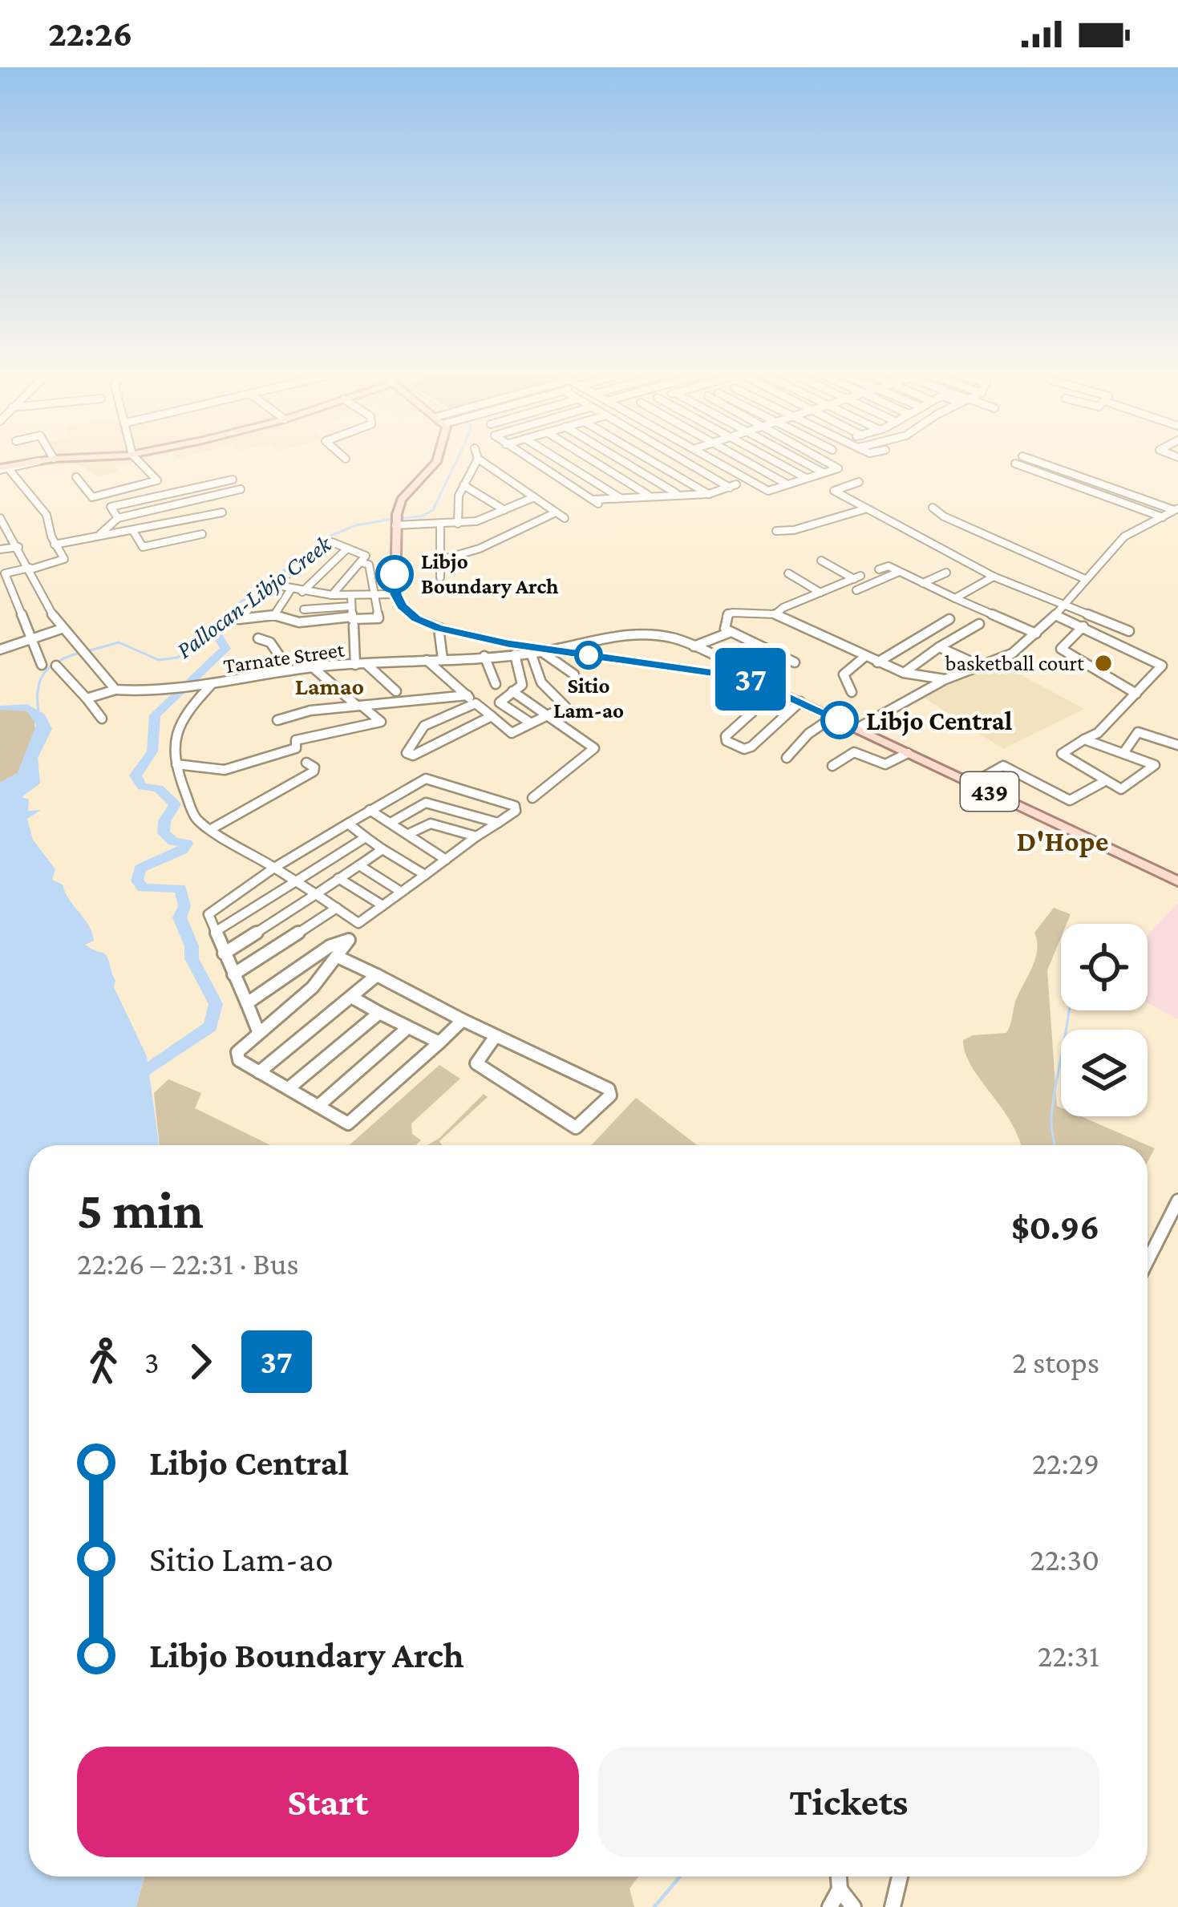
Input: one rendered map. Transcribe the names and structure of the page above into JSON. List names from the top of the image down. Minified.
{"streets":{"main road":["439"],"street":["Tarnate Street"]},"crossings":[["Tarnate Street","439"]],"districts":["Lamao","D'Hope"],"water":["Pallocan-Libjo Creek"],"places":["Libjo Boundary Arch","Sitio Lam-ao","basketball court","Libjo Central"],"lines":["bus line 37"],"page":{"status":"22:26","on_map":"37","heading":["5 min","22:26 – 22:31 · Bus","$0.96"],"legs":["3","37","2 stops"],"list":[{"name":"Libjo Central","value":"22:29"},{"name":"Sitio Lam-ao","value":"22:30"},{"name":"Libjo Boundary Arch","value":"22:31"}],"buttons":["Start","Tickets"]}}
